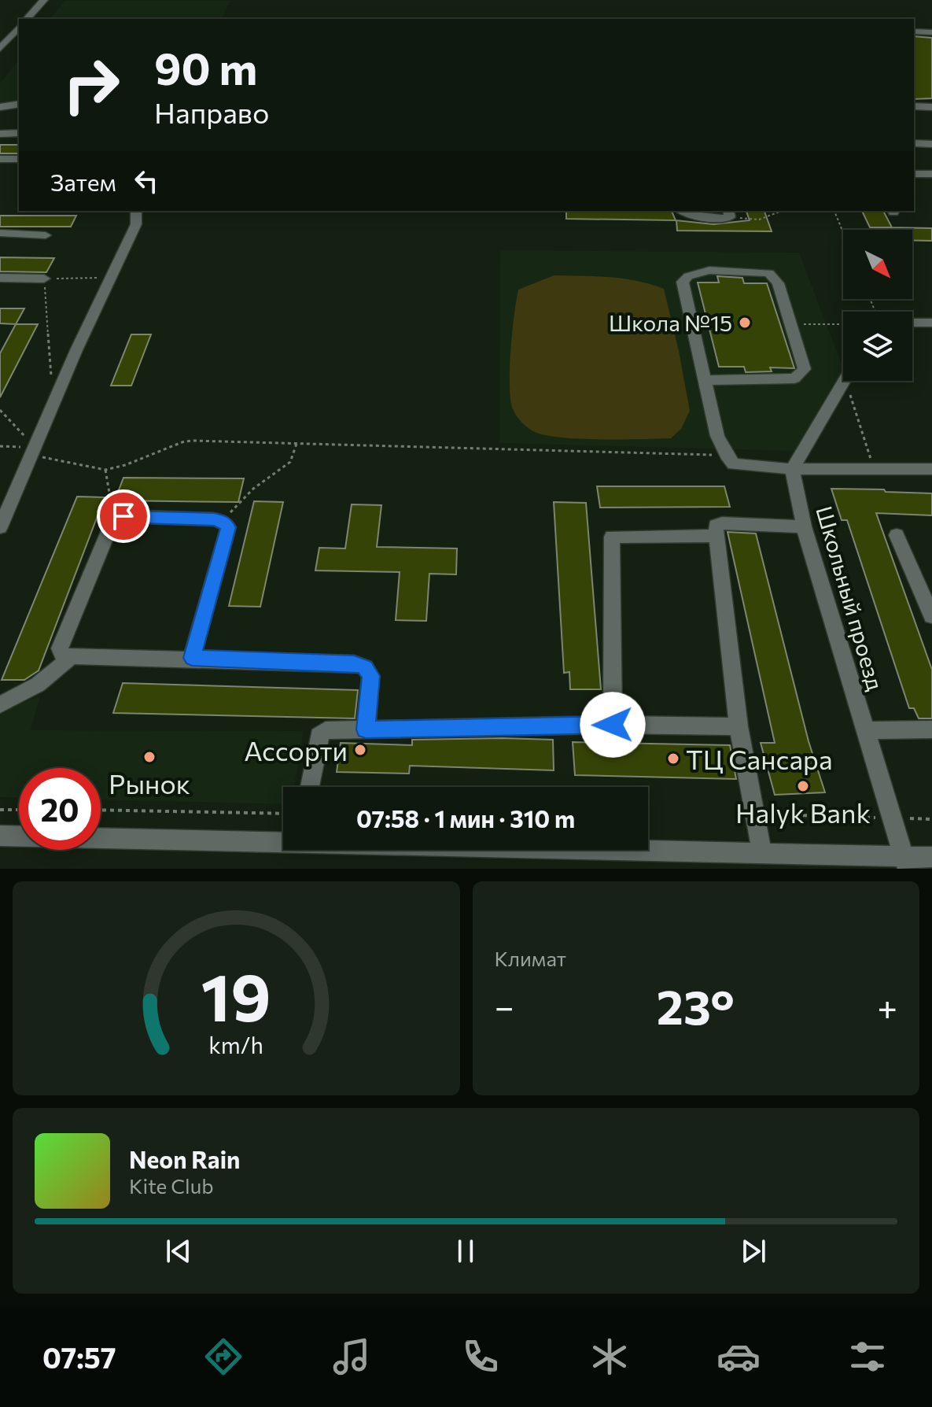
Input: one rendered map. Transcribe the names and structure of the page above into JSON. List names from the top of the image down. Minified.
{"streets":{"street":["Школьный проезд"]},"places":["Школа №15","Ассорти","Рынок","ТЦ Сансара","Halyk Bank"],"north":"bottom right","page":{"turn":["90 m","Направо"],"then":"Затем","limit":"20","trip":"07:58 · 1 мин · 310 m","tile":"Климат","heat":["−","23°","+"],"song":["Neon Rain","Kite Club"],"tabs":"07:57","gauge":["19","km/h"]}}
